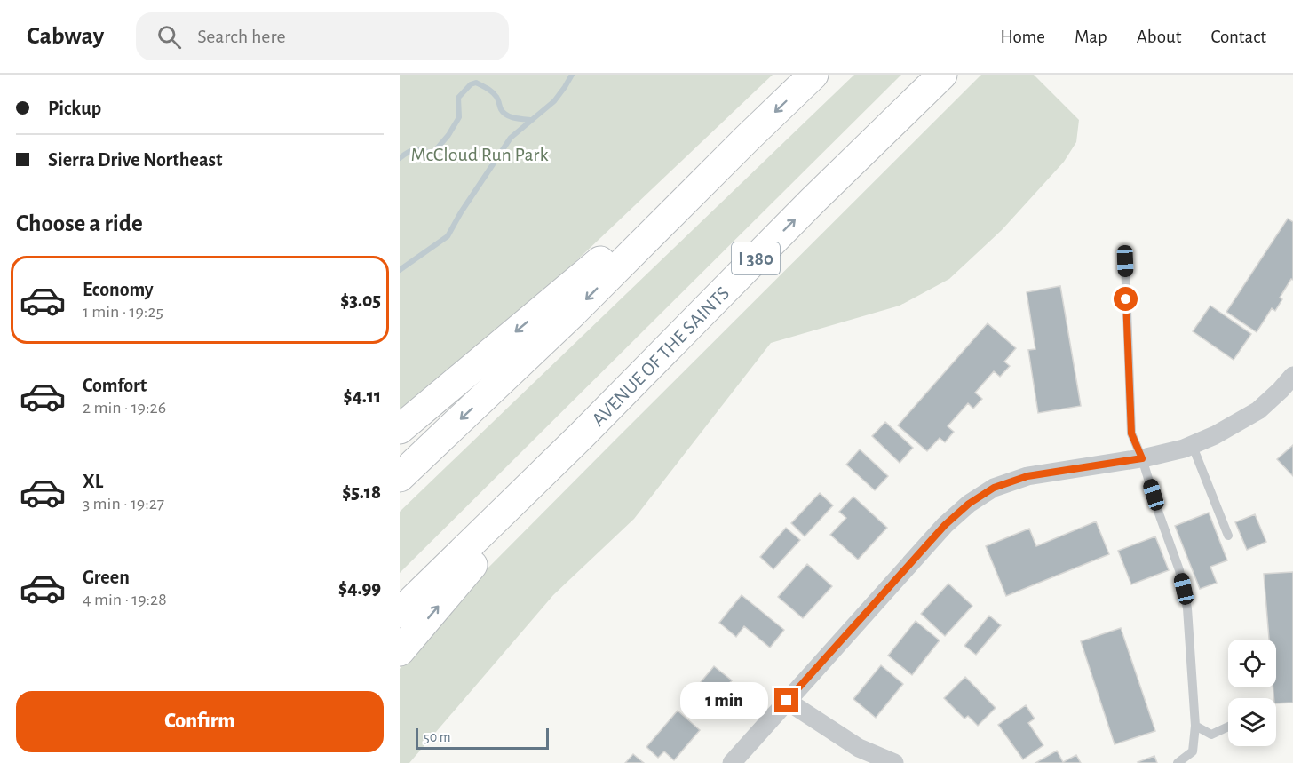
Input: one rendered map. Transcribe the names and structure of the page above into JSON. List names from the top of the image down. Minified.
{"streets":{"highway":["I 380","AVENUE OF THE SAINTS"]},"parks":["McCloud Run Park"],"scale_bar":"50 m","page":{"header":"Cabway","search":"Search here","nav":["Home","Map","About","Contact"],"banner":["Pickup","Sierra Drive Northeast"],"heading":"Choose a ride","list":[{"name":"Economy","note":"1 min · 19:25","value":"$3.05"},{"name":"Comfort","note":"2 min · 19:26","value":"$4.11"},{"name":"XL","note":"3 min · 19:27","value":"$5.18"},{"name":"Green","note":"4 min · 19:28","value":"$4.99"}],"buttons":"Confirm","bubble":"1 min","scale":"50 m"}}
